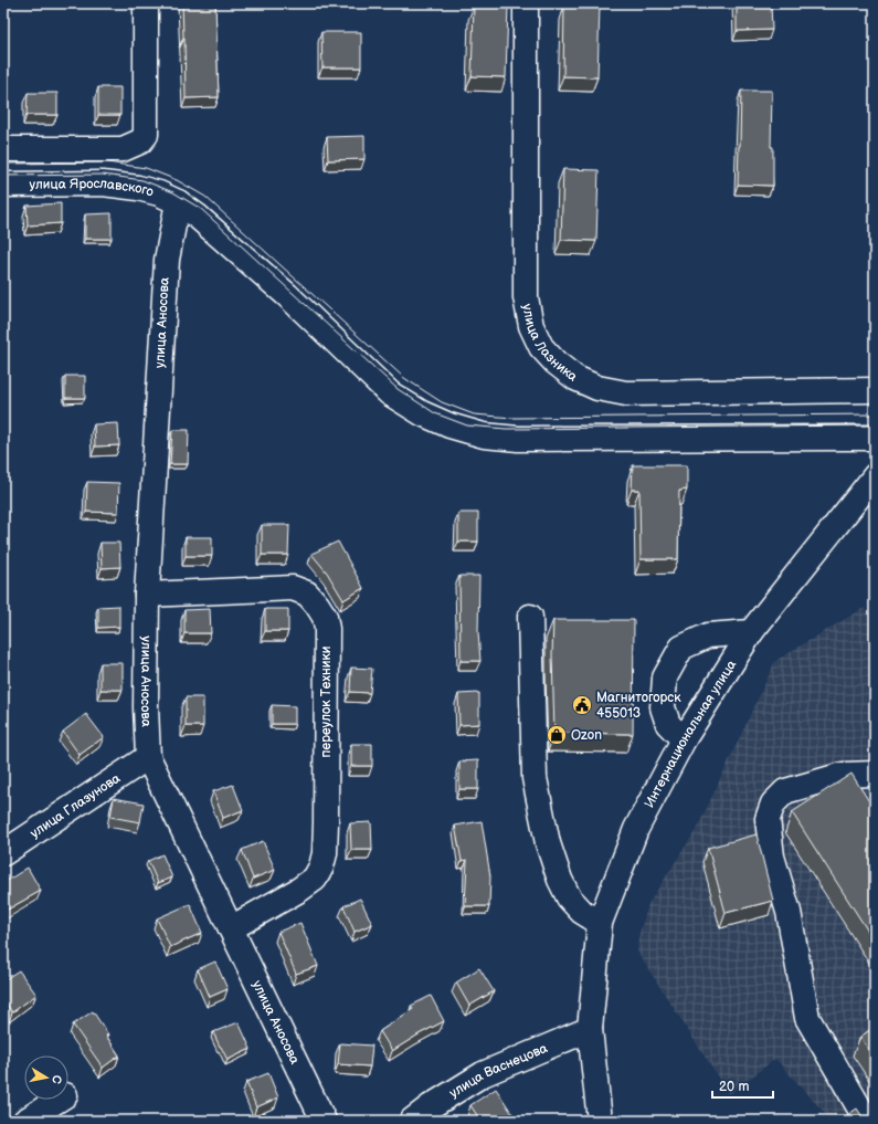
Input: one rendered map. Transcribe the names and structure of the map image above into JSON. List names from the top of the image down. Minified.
{"streets":{"street":["улица Ярославского","улица Аносова","улица Лазника","переулок Техники","Интернациональная улица","улица Глазунова","улица Васнецова"]},"crossings":[["улица Ярославского","улица Аносова"],["улица Аносова","переулок Техники"],["улица Аносова","улица Глазунова"],["Интернациональная улица","улица Васнецова"]],"places":{"public building":["Магнитогорск 455013"],"shop":["Ozon"]},"scale_bar":"20 m","north":"right"}
